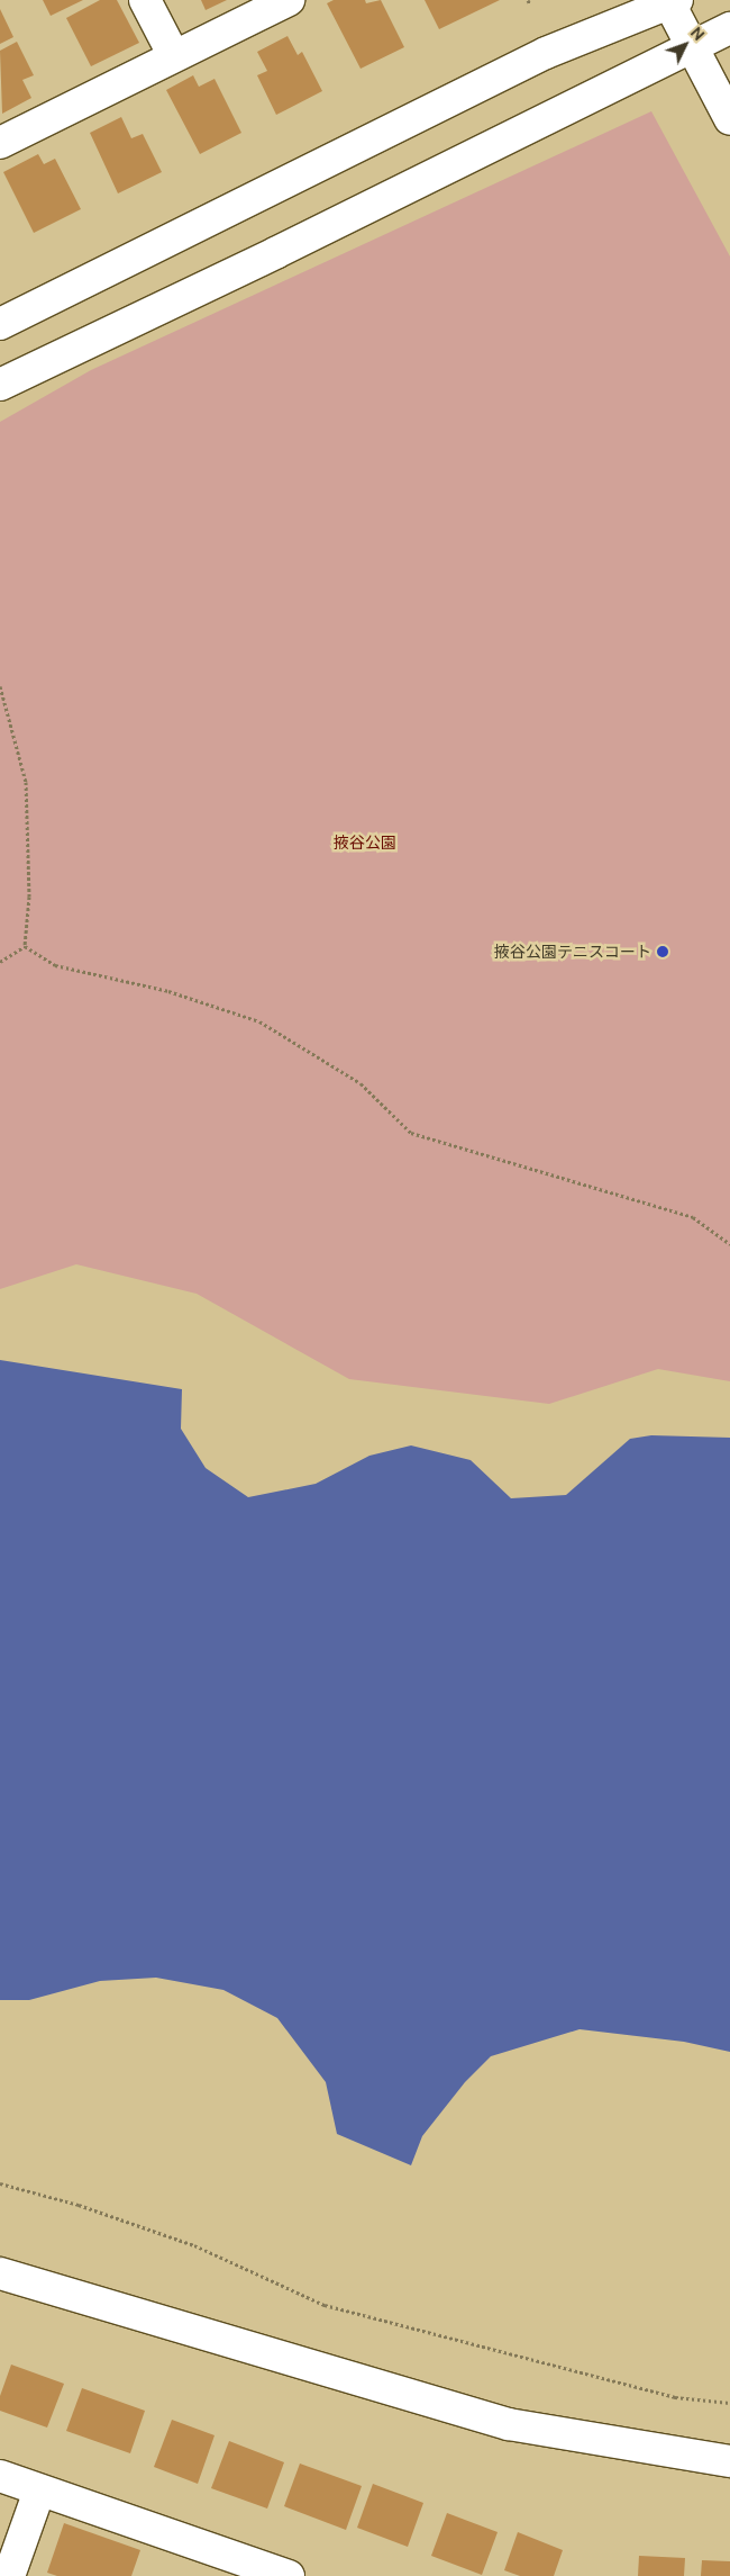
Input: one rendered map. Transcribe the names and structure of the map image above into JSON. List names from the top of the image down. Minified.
{"parks":["掖谷公園"],"places":["掖谷公園テニスコート"],"north":"top right"}
